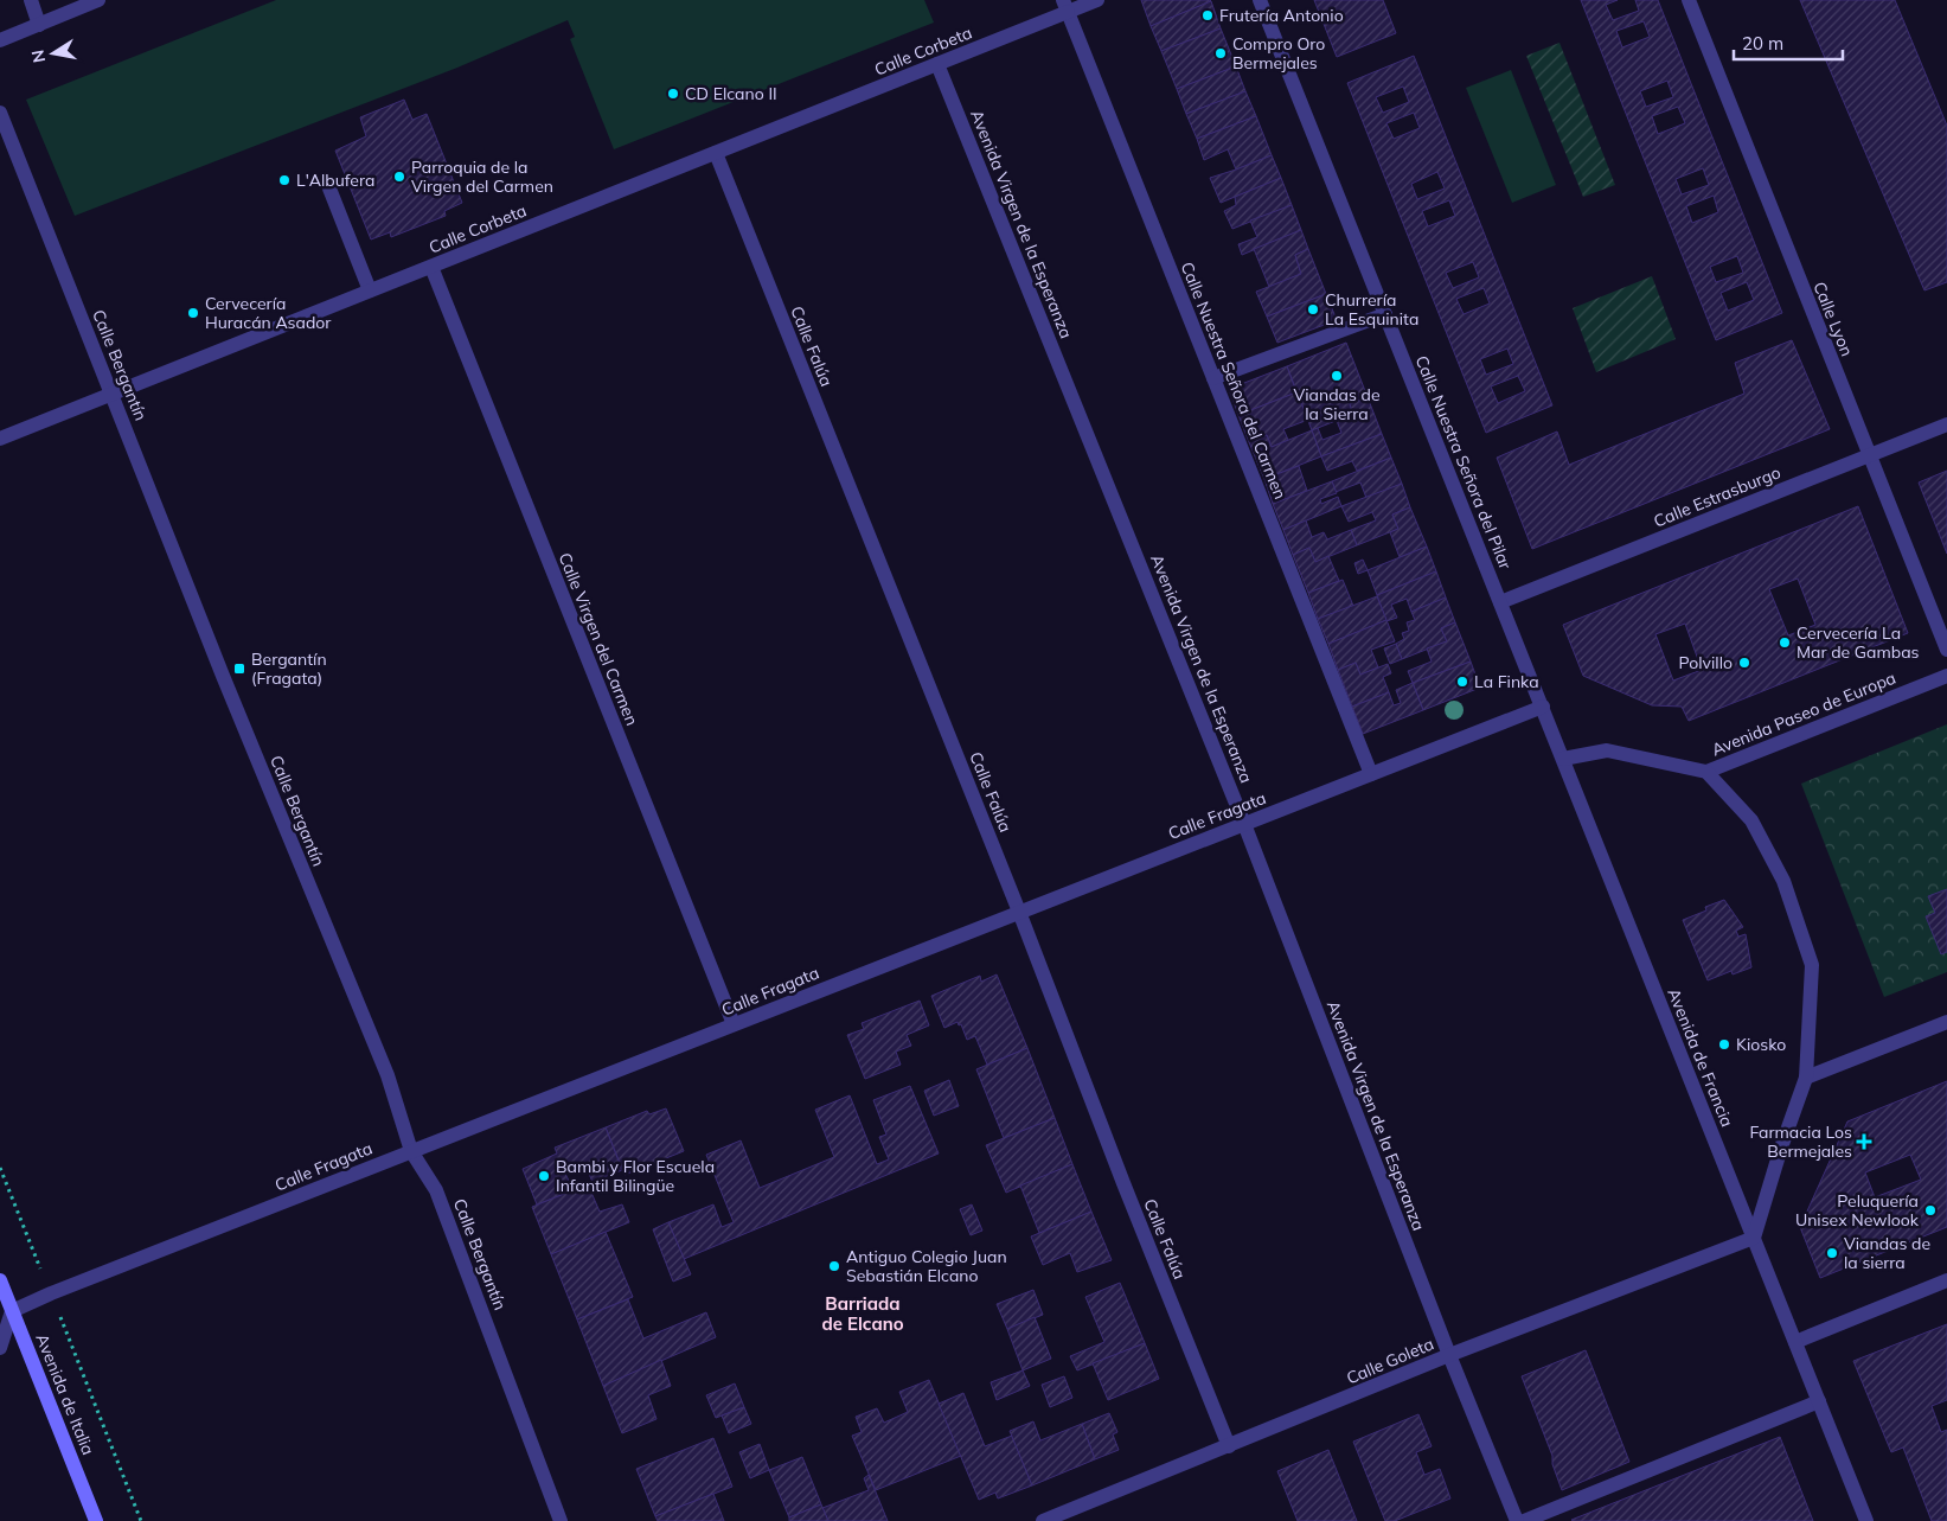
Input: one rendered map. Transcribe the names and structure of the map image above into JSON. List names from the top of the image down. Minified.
{"streets":{"main road":["Avenida de Italia"],"street":["Calle Corbeta","Avenida Virgen de la Esperanza","Calle Lyon","Calle Falúa","Calle Bergantín","Calle Nuestra Señora del Carmen","Calle Nuestra Señora del Pilar","Calle Estrasburgo","Calle Virgen del Carmen","Avenida Paseo de Europa","Calle Fragata","Avenida de Francia","Calle Goleta"]},"crossings":[["Calle Corbeta","Avenida Virgen de la Esperanza"],["Calle Corbeta","Calle Falúa"],["Calle Corbeta","Calle Bergantín"],["Calle Corbeta","Calle Nuestra Señora del Carmen"],["Calle Corbeta","Calle Virgen del Carmen"],["Avenida Virgen de la Esperanza","Calle Fragata"],["Avenida Virgen de la Esperanza","Calle Goleta"],["Calle Lyon","Calle Estrasburgo"],["Calle Falúa","Calle Fragata"],["Calle Falúa","Calle Goleta"],["Calle Bergantín","Calle Fragata"],["Calle Nuestra Señora del Carmen","Calle Fragata"],["Calle Nuestra Señora del Pilar","Calle Estrasburgo"],["Calle Nuestra Señora del Pilar","Calle Fragata"],["Calle Nuestra Señora del Pilar","Avenida de Francia"],["Calle Virgen del Carmen","Calle Fragata"],["Calle Fragata","Avenida de Francia"],["Calle Fragata","Avenida de Italia"],["Avenida de Francia","Calle Goleta"]],"districts":["Barriada de Elcano"],"places":{"other":["Frutería Antonio","Compro Oro Bermejales","CD Elcano II","Parroquia de la Virgen del Carmen","L'Albufera","Churrería La Esquinita","Cervecería Huracán Asador","Viandas de la Sierra","Cervecería La Mar de Gambas","Polvillo","La Finka","Kiosko","Bambi y Flor Escuela Infantil Bilingüe","Peluquería Unisex Newlook","Viandas de la sierra","Antiguo Colegio Juan Sebastián Elcano"],"transit":["Bergantín (Fragata)"],"health":["Farmacia Los Bermejales"]},"scale_bar":"20 m","north":"left"}
